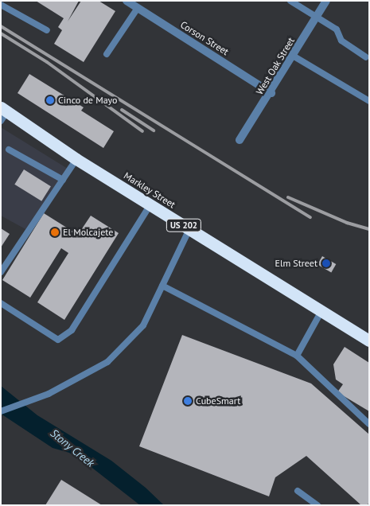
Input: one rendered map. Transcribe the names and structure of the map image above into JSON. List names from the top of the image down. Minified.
{"streets":{"highway":["Markley Street","US 202"],"street":["Corson Street","West Oak Street"]},"crossings":[["Corson Street","West Oak Street"]],"water":["Stony Creek"],"places":["Cinco de Mayo","El Molcajete","Elm Street","CubeSmart"]}
